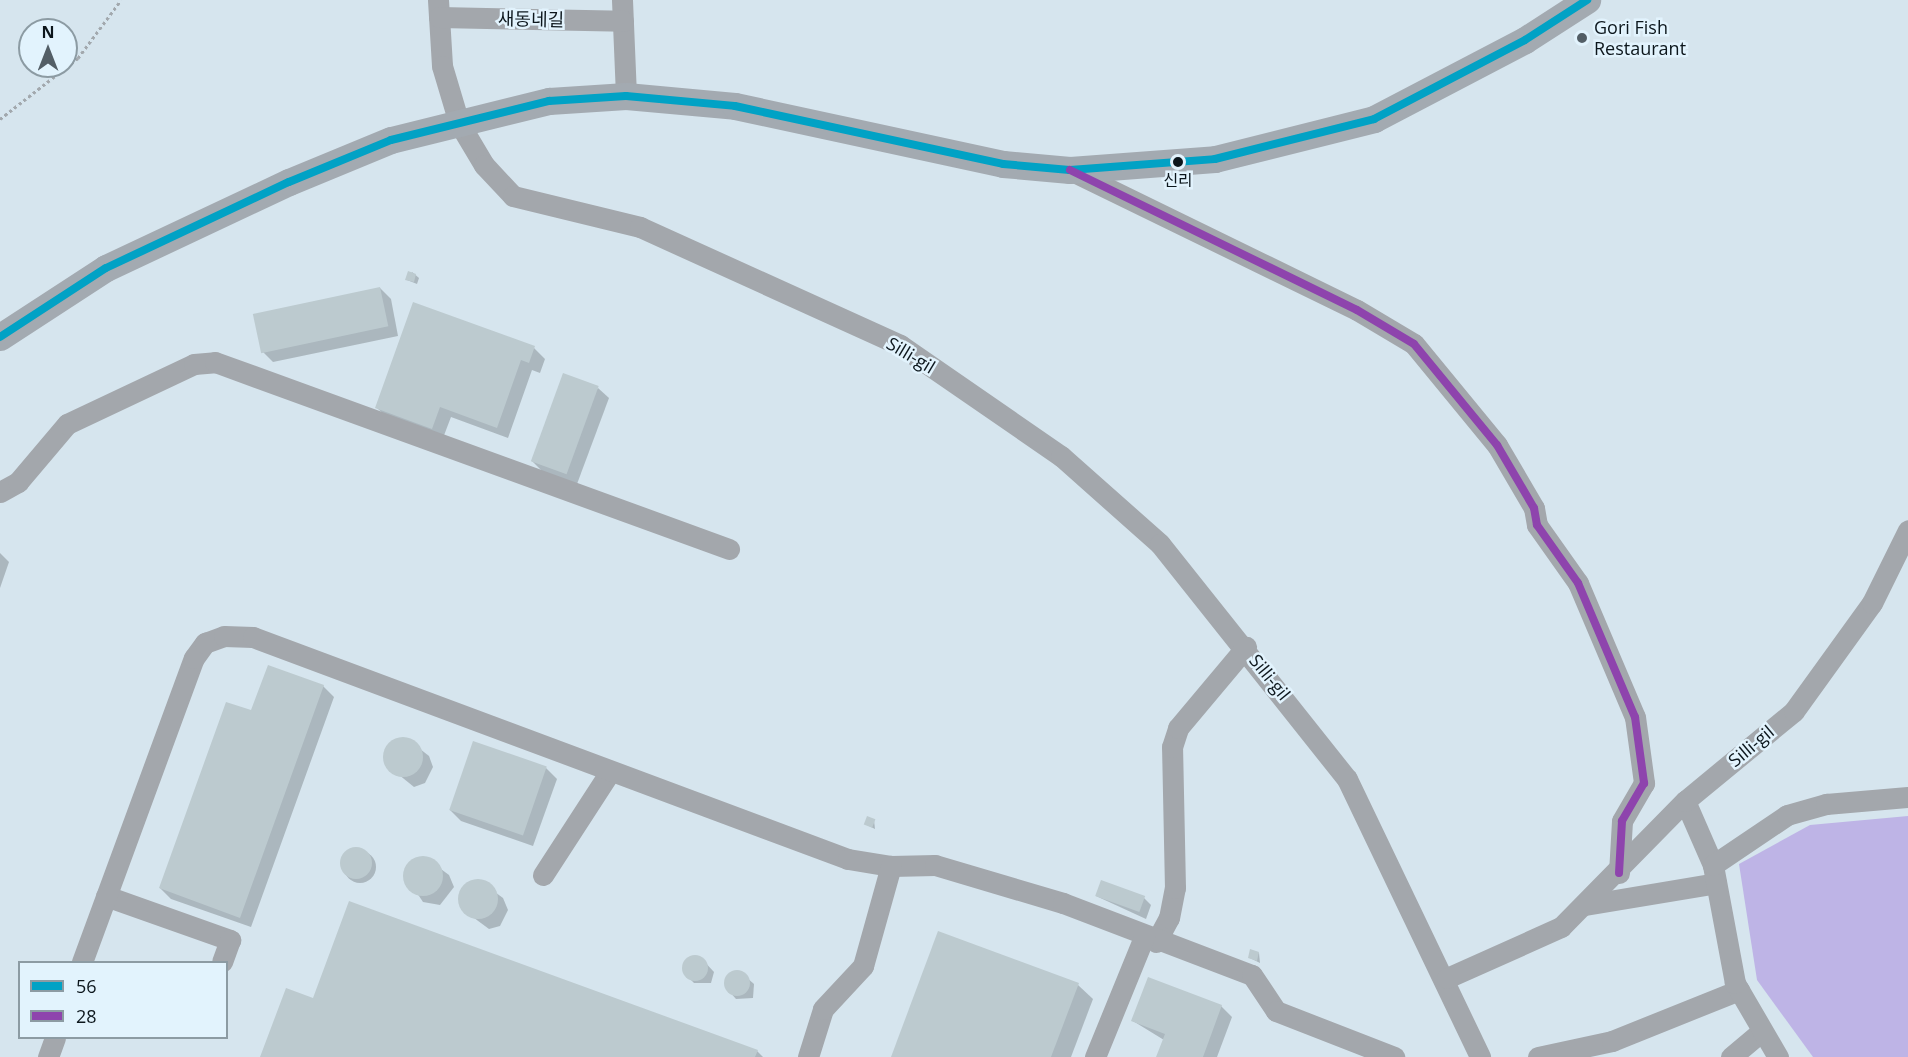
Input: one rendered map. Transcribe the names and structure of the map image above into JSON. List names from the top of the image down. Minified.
{"streets":{"street":["새동네길","Silli-gil"]},"crossings":[["새동네길","Silli-gil"]],"places":["Gori Fish Restaurant","신리"],"lines":["transit line 56","transit line 28"],"legend":["56","28"],"north":"top"}
